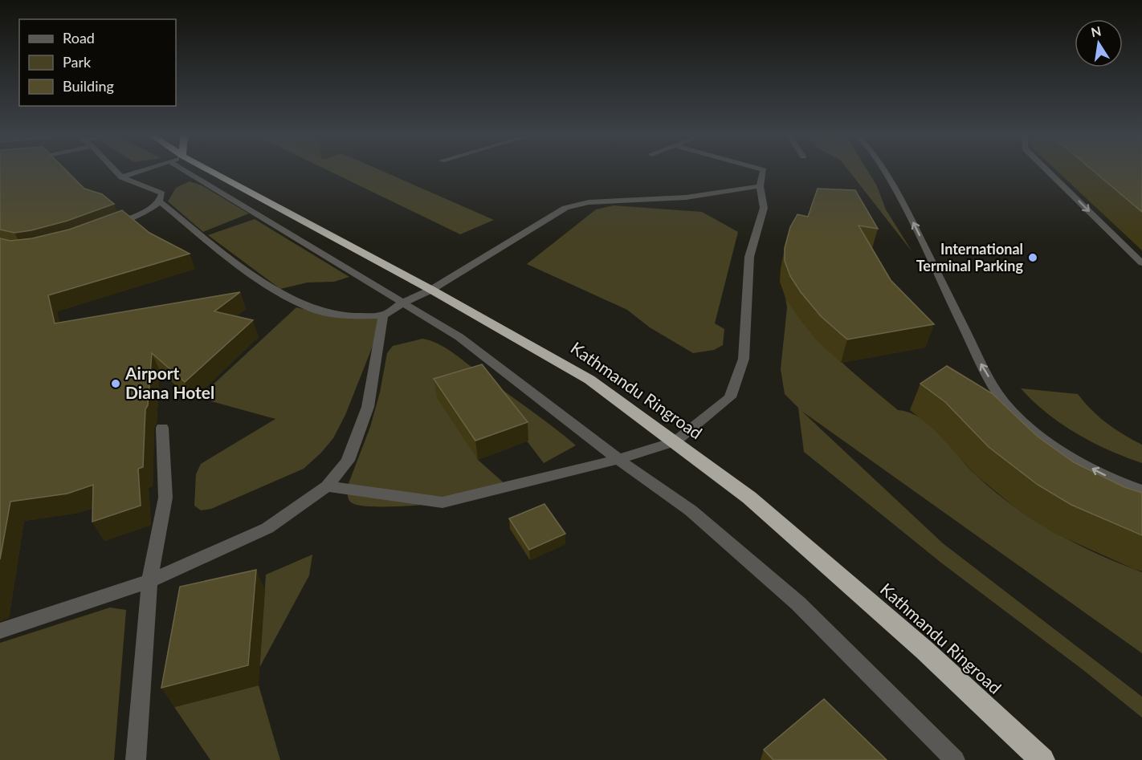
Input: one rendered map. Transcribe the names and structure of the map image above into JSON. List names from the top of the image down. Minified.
{"streets":{"highway":["Kathmandu Ringroad"]},"places":["International Terminal Parking","Airport Diana Hotel"],"legend":["Road","Park","Building"],"north":"top"}
